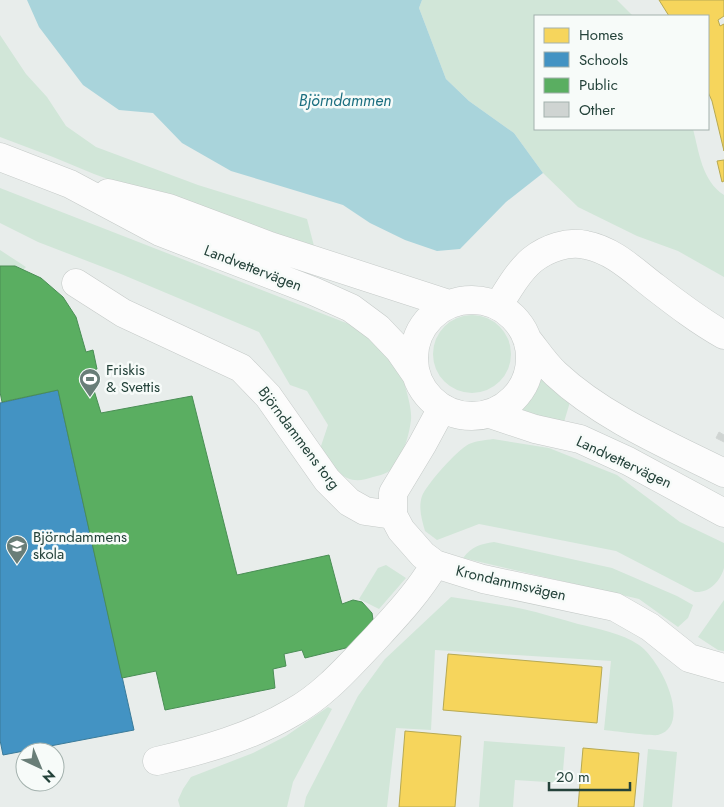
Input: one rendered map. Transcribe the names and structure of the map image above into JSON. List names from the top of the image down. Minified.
{"streets":{"street":["Landvettervägen","Björndammens torg","Krondammsvägen"]},"crossings":[["Björndammens torg","Krondammsvägen"]],"water":["Björndammen"],"places":{"sports":["Friskis & Svettis"],"school or university":["Björndammens skola"]},"legend":["Homes","Schools","Public","Other"],"scale_bar":"20 m","north":"bottom right"}
